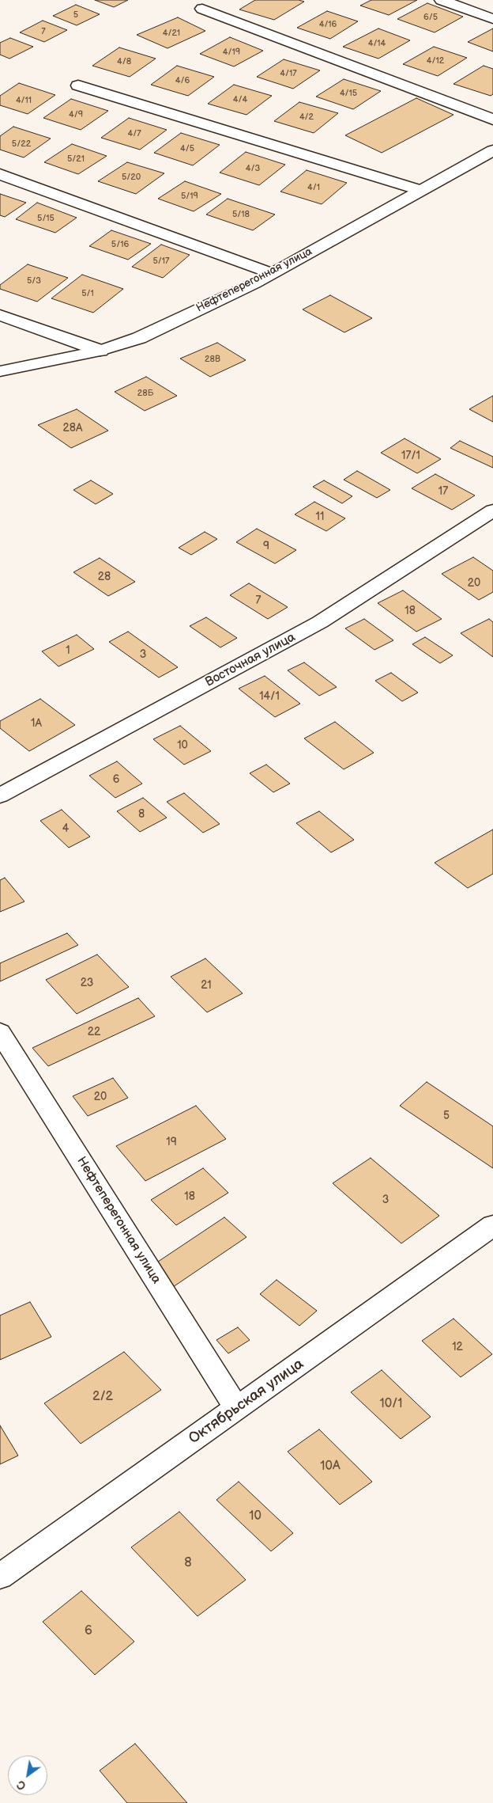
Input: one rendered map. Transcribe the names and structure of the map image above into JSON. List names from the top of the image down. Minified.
{"streets":{"street":["Нефтеперегонная улица","Восточная улица","Октябрьская улица"]},"crossings":[["Нефтеперегонная улица","Октябрьская улица"]],"house_numbers":["5","6/5","4/16","7","4/21","4/14","4/19","4/12","4/8","4/17","4/6","4/15","4/4","4/11","4/9","4/2","4/7","5/22","4/5","5/21","4/3","5/20","4/1","5/19","5/18","5/15","5/16","5/17","5/3","5/1","28В","28Б","28А","17/1","17","11","9","28","20","7","18","1","3","14/1","1А","10","6","8","4","23","21","22","20","5","19","18","3","12","2/2","10/1","10А","10","8","6"],"north":"bottom left"}
